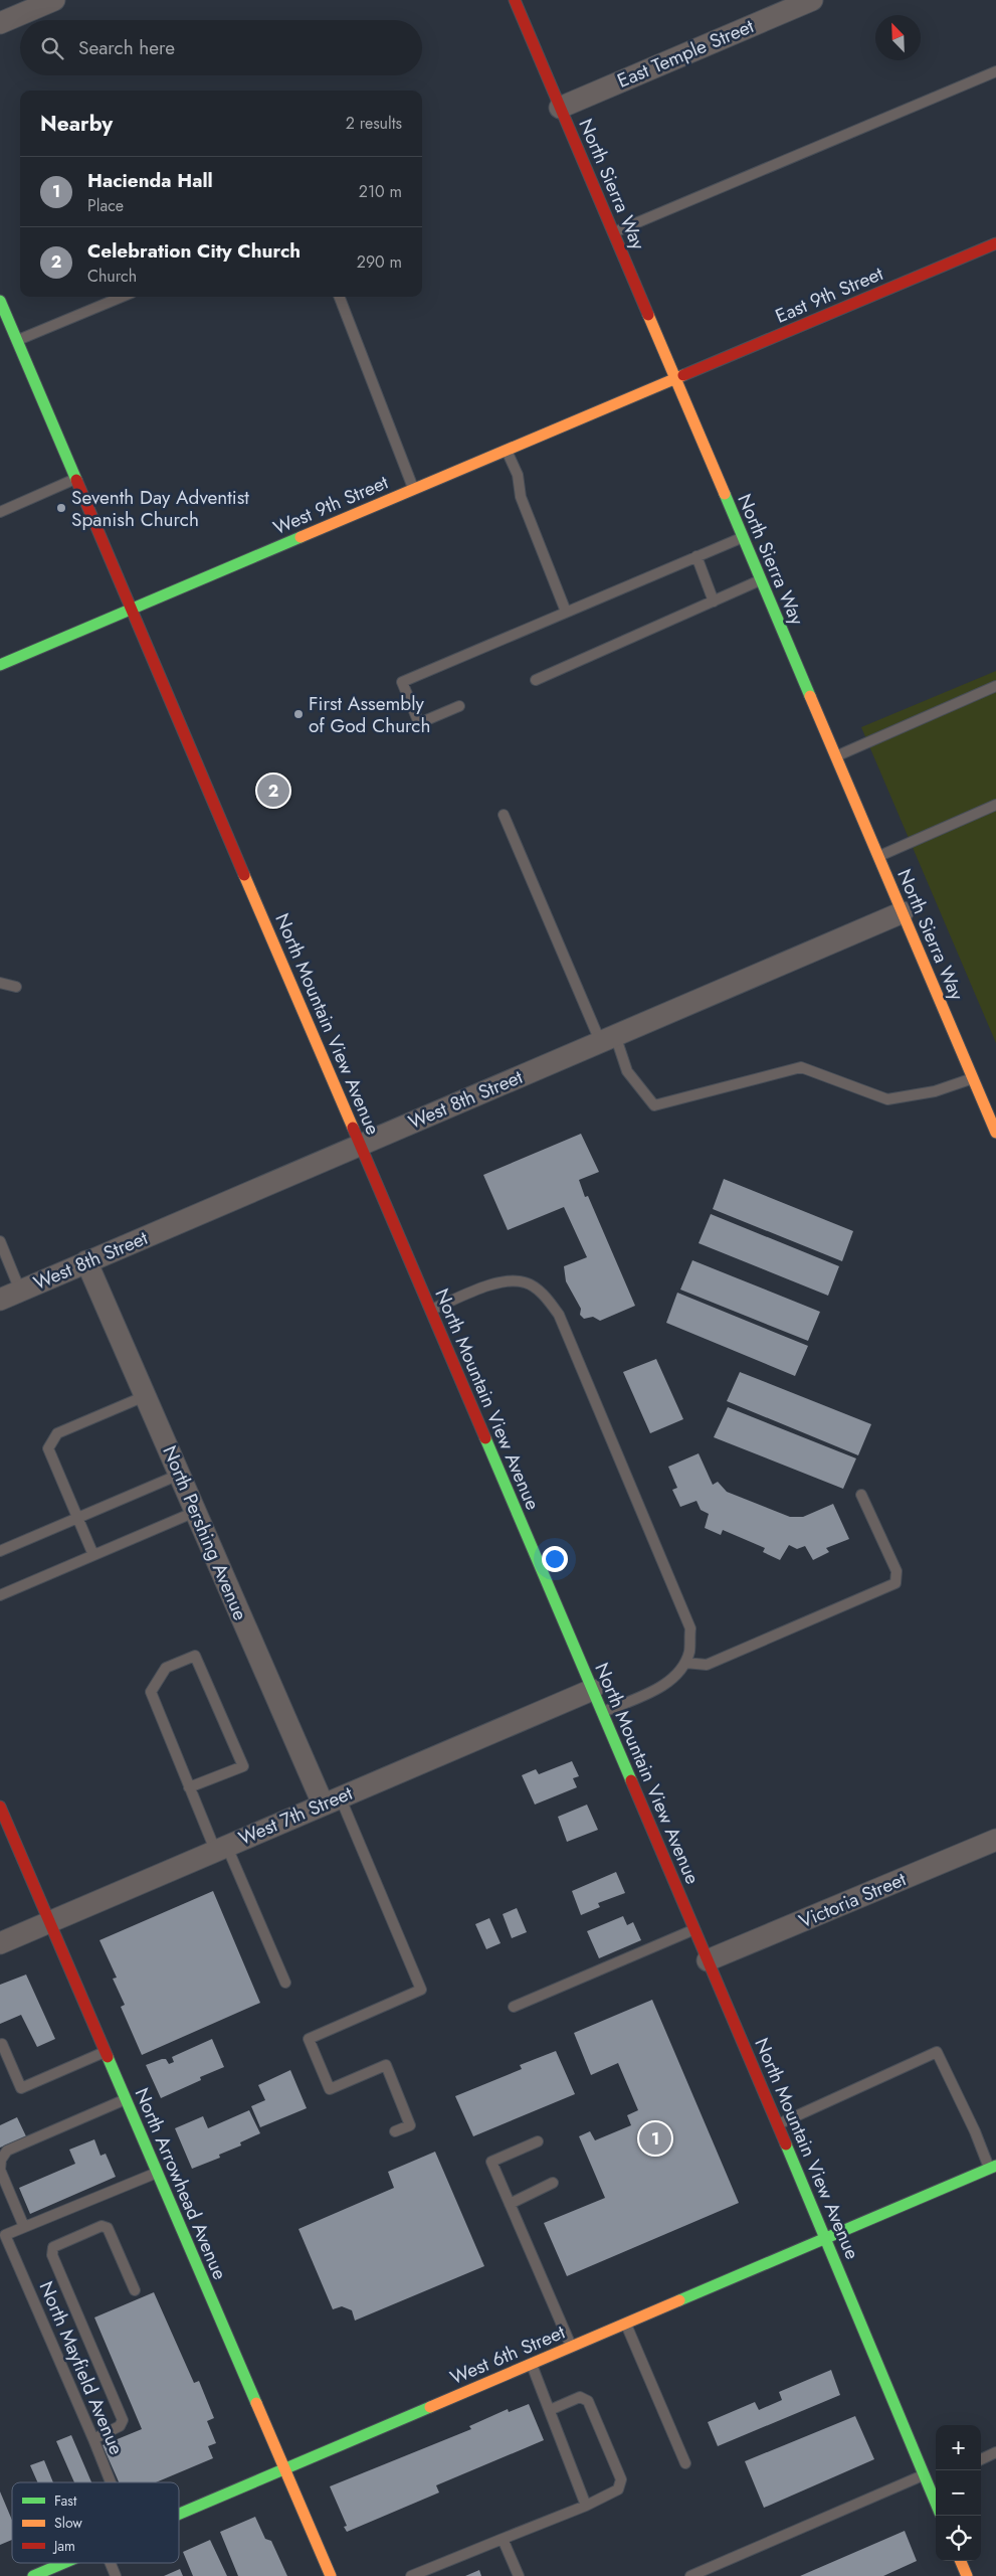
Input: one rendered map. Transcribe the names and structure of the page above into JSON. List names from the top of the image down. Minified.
{"streets":{"street":["East Temple Street","North Sierra Way","East 9th Street","West 9th Street","North Mountain View Avenue","West 8th Street","North Pershing Avenue","West 7th Street","Victoria Street","North Arrowhead Avenue","West 6th Street"],"lane":["North Mayfield Avenue"]},"crossings":[["East Temple Street","North Sierra Way"],["North Sierra Way","East 9th Street"],["North Sierra Way","West 9th Street"],["North Sierra Way","West 8th Street"],["East 9th Street","West 9th Street"],["West 9th Street","North Mountain View Avenue"],["North Mountain View Avenue","West 8th Street"],["North Mountain View Avenue","West 7th Street"],["North Mountain View Avenue","Victoria Street"],["North Mountain View Avenue","West 6th Street"],["West 8th Street","North Pershing Avenue"],["North Pershing Avenue","West 7th Street"],["West 7th Street","North Arrowhead Avenue"],["North Arrowhead Avenue","West 6th Street"]],"places":["Seventh Day Adventist Spanish Church","First Assembly of God Church"],"legend":["Fast","Slow","Jam"],"north":"top left","page":{"search":"Search here","heading":["Nearby","2 results"],"list":[{"mark":"1","name":"Hacienda Hall","note":"Place","value":"210 m"},{"mark":"2","name":"Celebration City Church","note":"Church","value":"290 m"}],"pins":["2","1"],"map_buttons":["+","−"]}}
